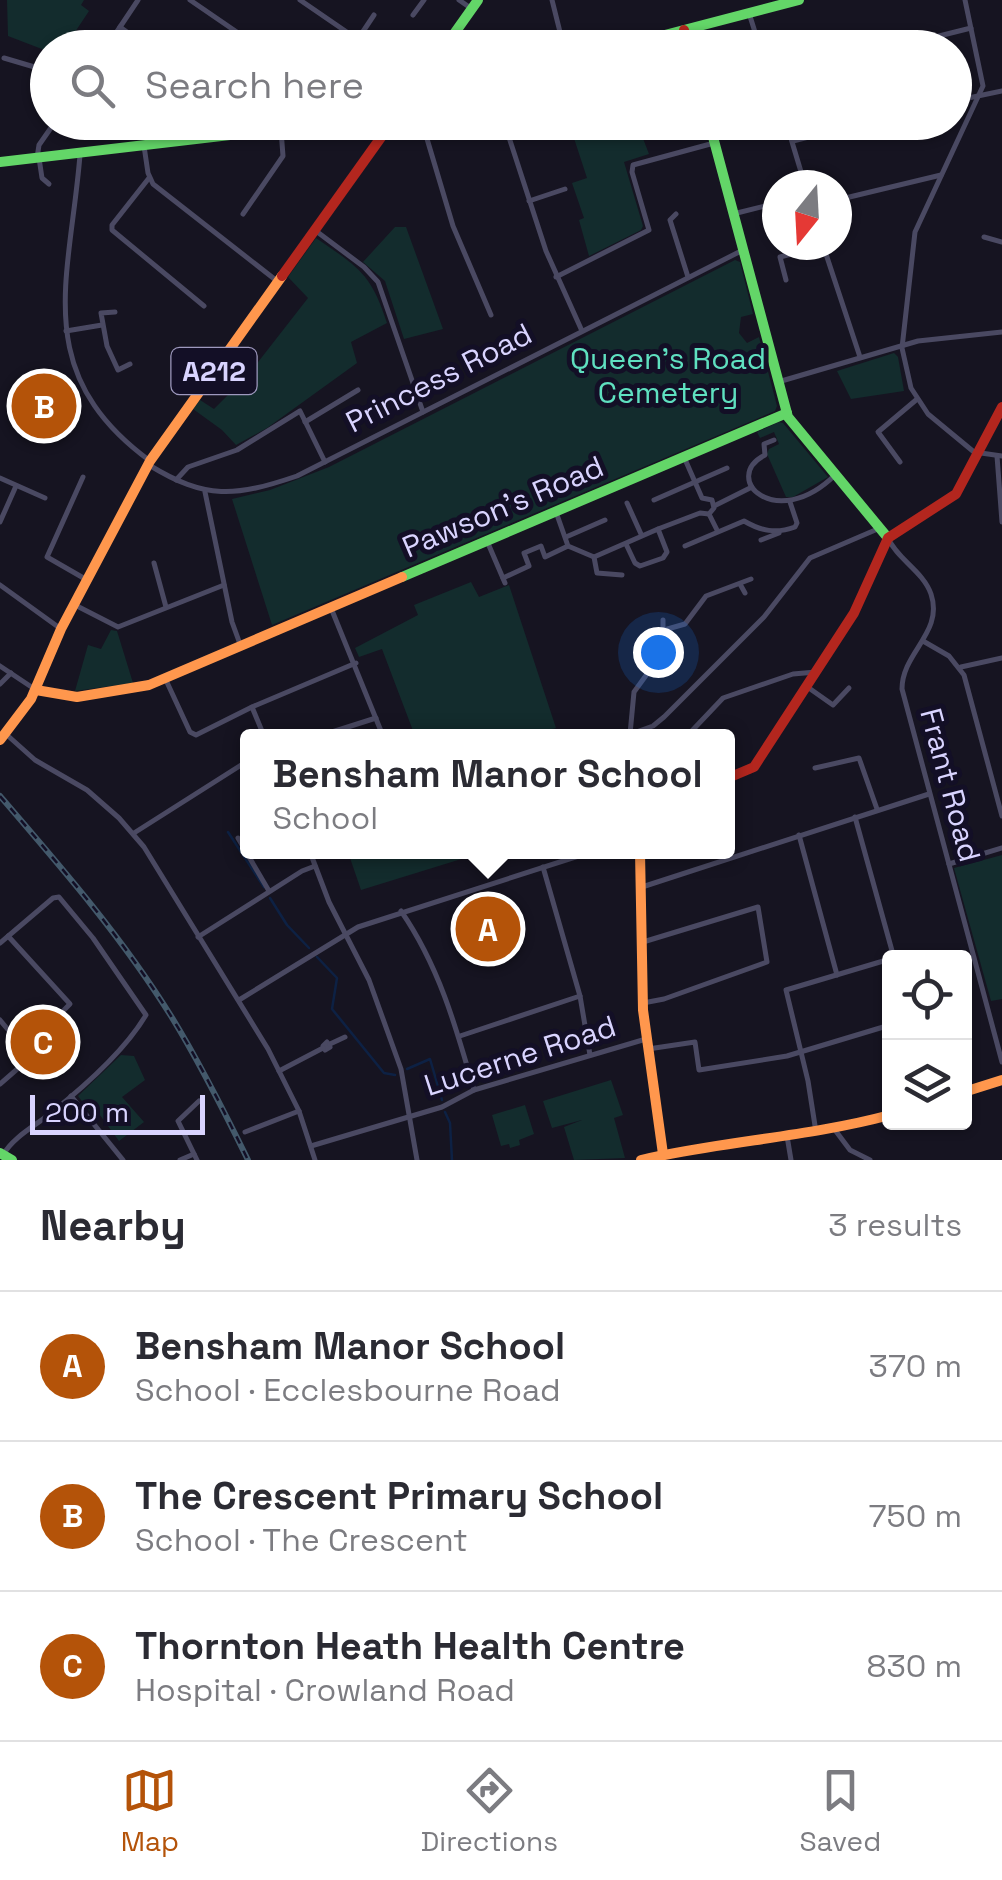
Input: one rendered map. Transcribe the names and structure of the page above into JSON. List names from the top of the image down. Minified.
{"streets":{"street":["A212","Princess Road","Pawson's Road","Frant Road","Lucerne Road"]},"crossings":[["A212","Princess Road"]],"parks":["Queen's Road Cemetery"],"scale_bar":"200 m","north":"bottom","page":{"search":"Search here","pins":["B","A","C"],"popup":["Bensham Manor School","School"],"scale":"200 m","heading":["Nearby","3 results"],"list":[{"mark":"A","name":"Bensham Manor School","note":"School · Ecclesbourne Road","value":"370 m"},{"mark":"B","name":"The Crescent Primary School","note":"School · The Crescent","value":"750 m"},{"mark":"C","name":"Thornton Heath Health Centre","note":"Hospital · Crowland Road","value":"830 m"}],"nav":["Map","Directions","Saved"]}}
